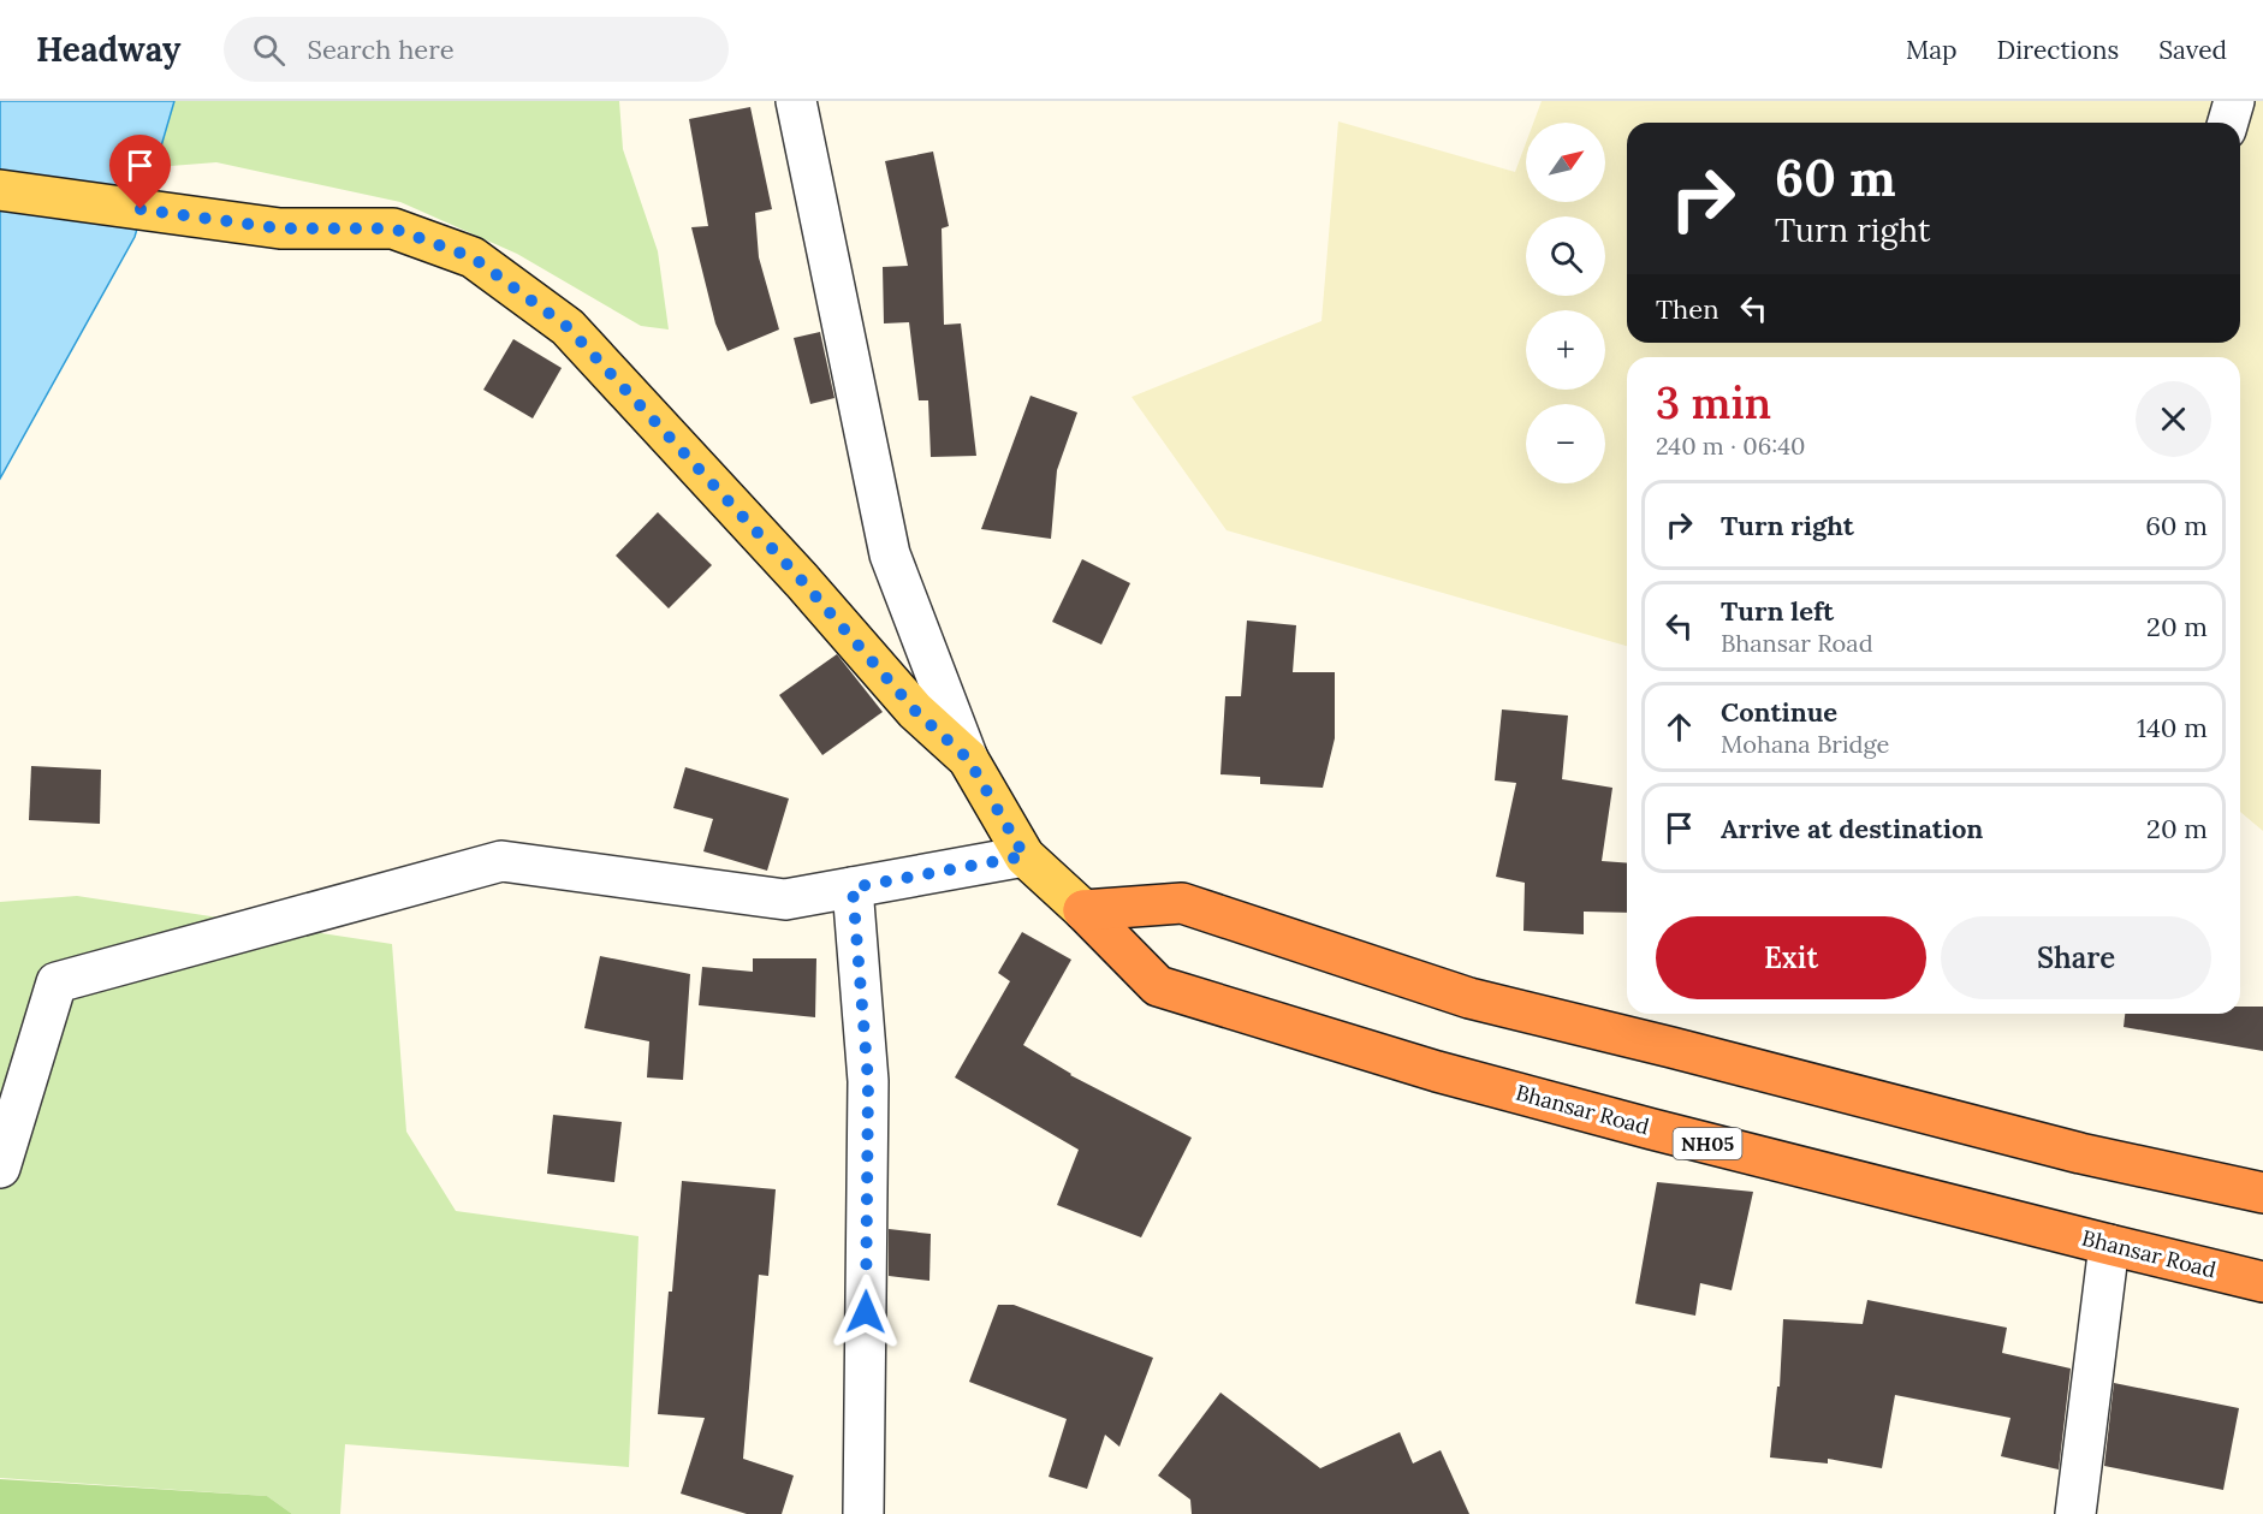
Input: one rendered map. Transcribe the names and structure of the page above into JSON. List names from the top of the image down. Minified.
{"streets":{"highway":["Bhansar Road","NH05"]},"crossings":[["Bhansar Road","NH05"]],"north":"top right","page":{"header":"Headway","search":"Search here","nav":["Map","Directions","Saved"],"map_buttons":["+","−"],"turn":["60 m","Turn right"],"then":"Then","heading":["3 min","240 m · 06:40"],"list":[{"name":"Turn right","value":"60 m"},{"name":"Turn left","note":"Bhansar Road","value":"20 m"},{"name":"Continue","note":"Mohana Bridge","value":"140 m"},{"name":"Arrive at destination","value":"20 m"}],"buttons":["Exit","Share"]}}
